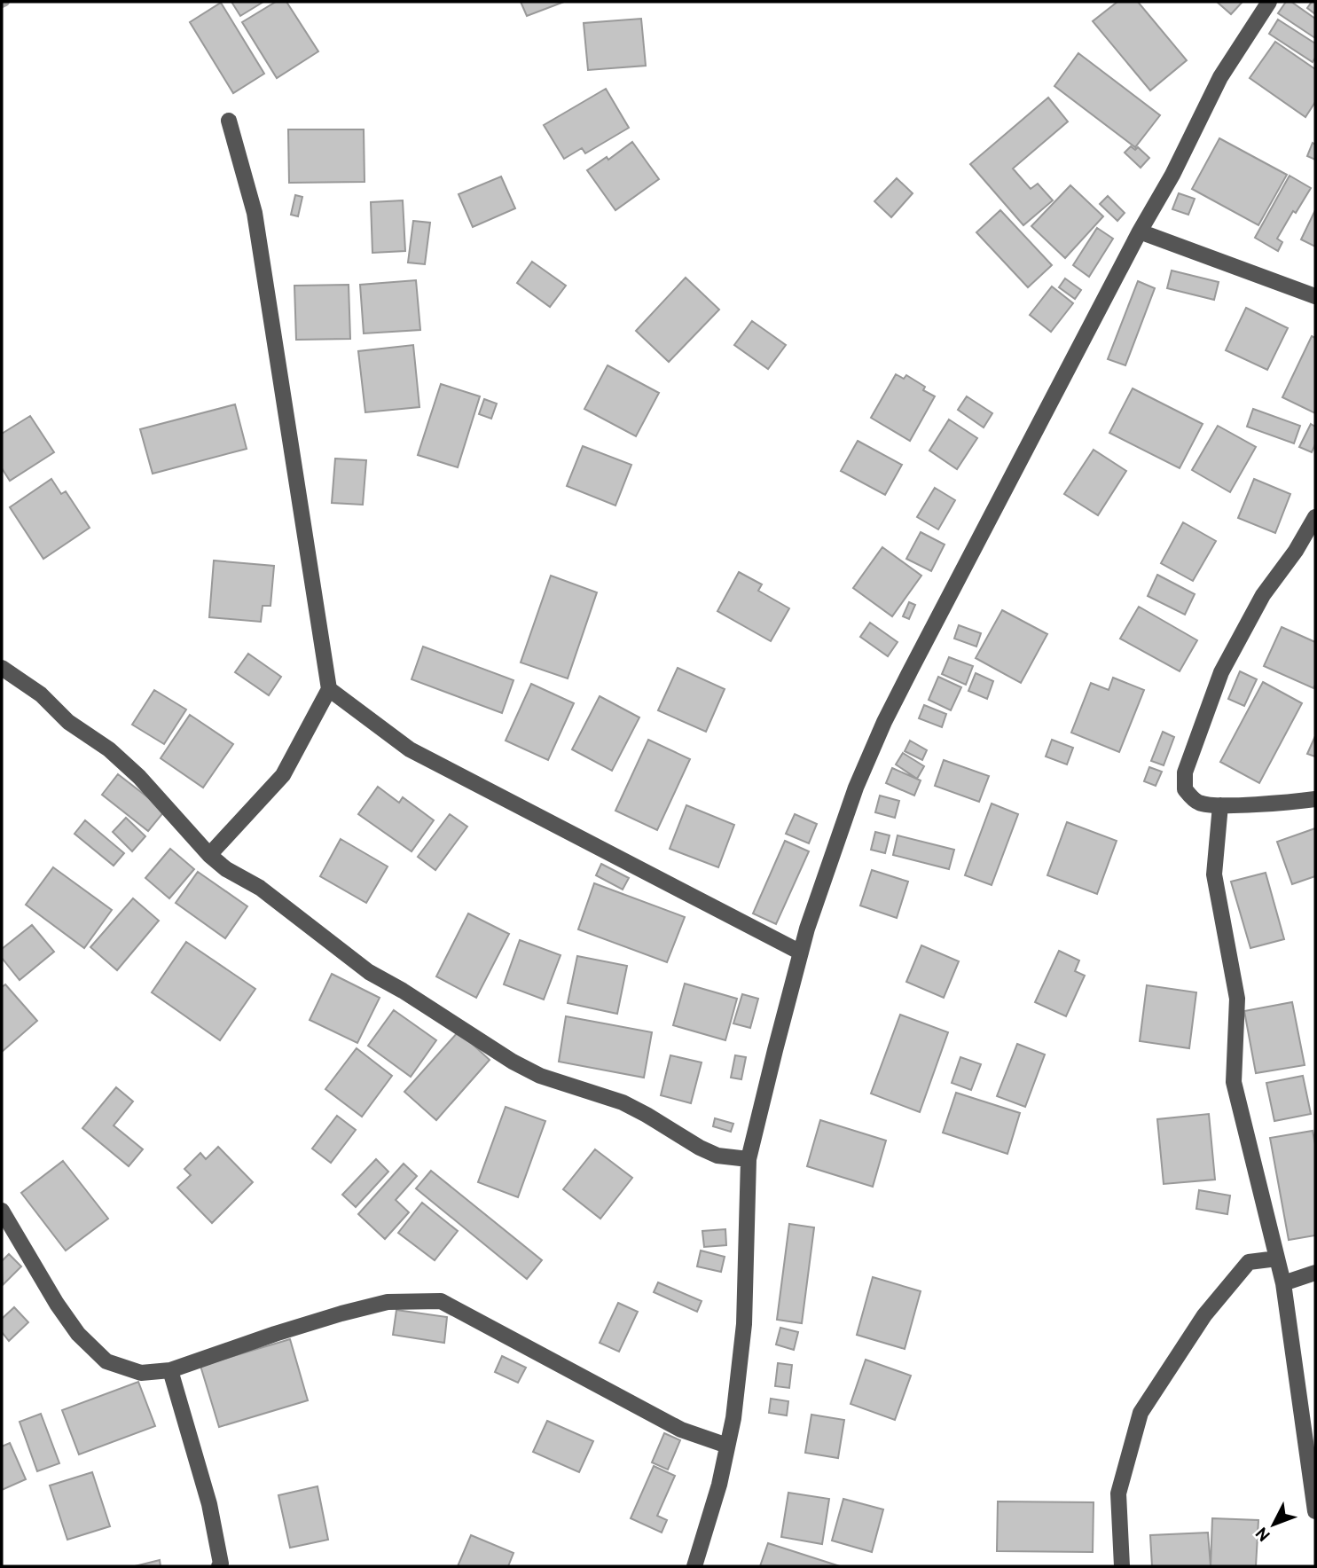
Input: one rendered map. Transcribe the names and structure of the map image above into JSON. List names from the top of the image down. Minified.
{"north":"bottom left"}
